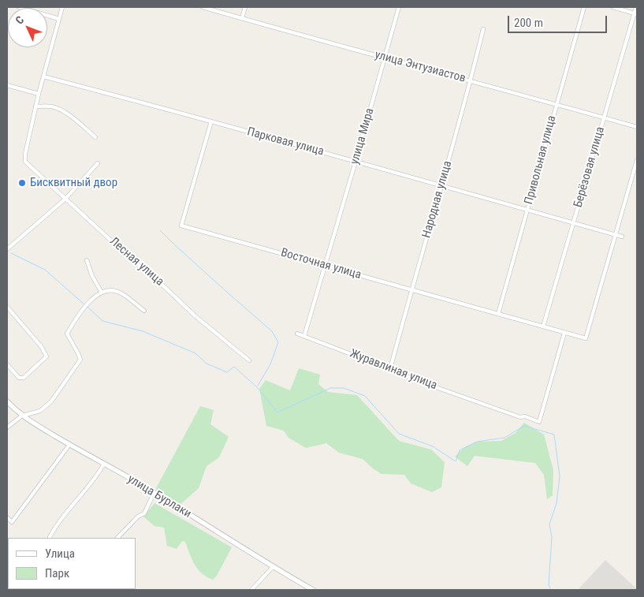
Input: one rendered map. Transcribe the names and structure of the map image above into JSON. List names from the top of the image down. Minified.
{"streets":{"street":["улица Энтузиастов","улица Мира","Парковая улица","Привольная улица","Берёзовая улица","Народная улица","Лесная улица","Восточная улица","Журавлиная улица","улица Бурлаки"]},"crossings":[["улица Энтузиастов","улица Мира"],["улица Энтузиастов","Привольная улица"],["улица Энтузиастов","Берёзовая улица"],["улица Энтузиастов","Народная улица"],["улица Мира","Парковая улица"],["улица Мира","Восточная улица"],["улица Мира","Журавлиная улица"],["Парковая улица","Привольная улица"],["Парковая улица","Берёзовая улица"],["Парковая улица","Народная улица"],["Парковая улица","Восточная улица"],["Привольная улица","Восточная улица"],["Берёзовая улица","Восточная улица"],["Народная улица","Восточная улица"],["Народная улица","Журавлиная улица"],["Восточная улица","Журавлиная улица"]],"places":["Бисквитный двор"],"legend":["Улица","Парк"],"scale_bar":"200 m","north":"top left"}
